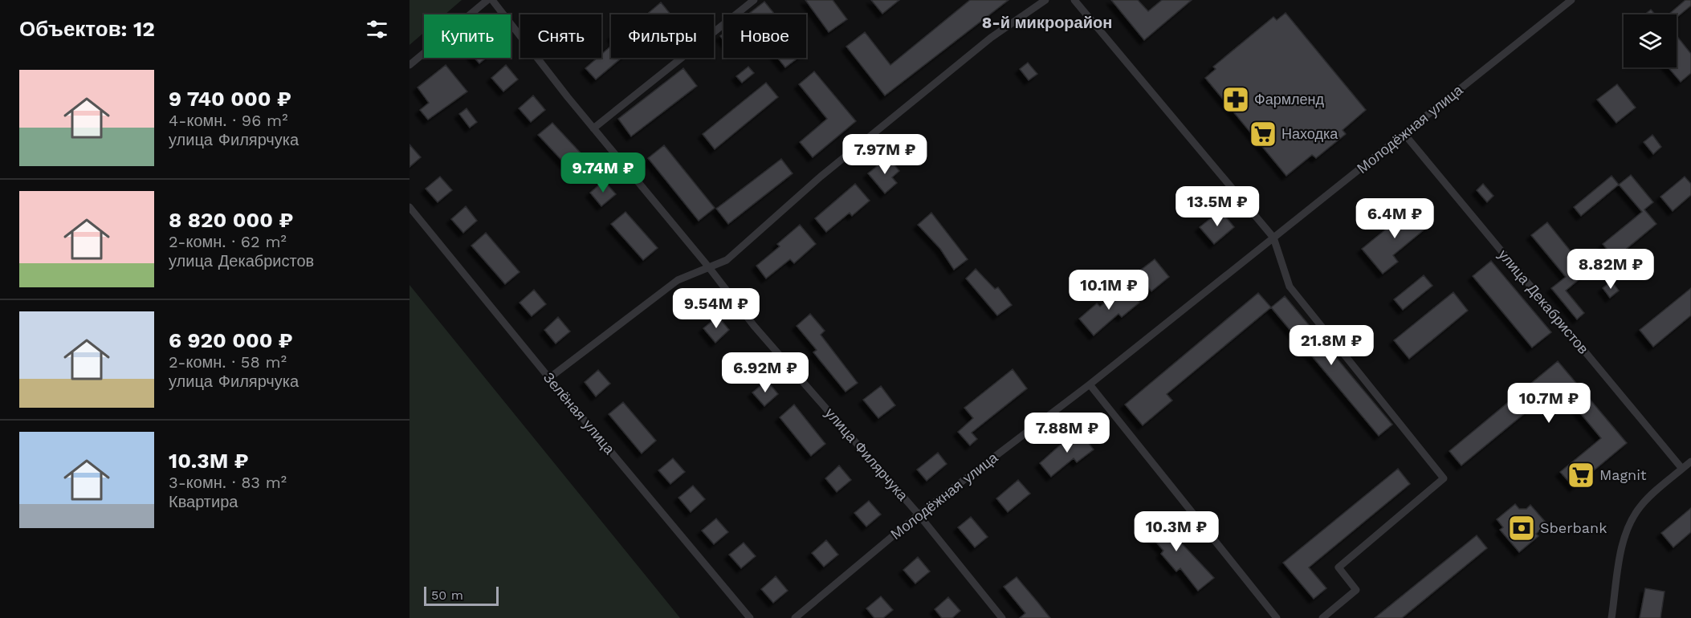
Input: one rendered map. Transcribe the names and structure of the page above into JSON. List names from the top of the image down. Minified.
{"streets":{"street":["Молодёжная улица","улица Декабристов","Зелёная улица","улица Филярчука"]},"crossings":[["Молодёжная улица","улица Декабристов"],["Молодёжная улица","улица Филярчука"]],"districts":["8-й микрорайон"],"places":{"pharmacy":["Фармленд"],"supermarket":["Находка","Magnit"],"bank":["Sberbank"]},"scale_bar":"50 m","page":{"heading":"Объектов: 12","chip":["Купить","Снять","Фильтры","Новое"],"list":[{"name":"9 740 000 ₽","note":"4-комн. · 96 m² · улица Филярчука"},{"name":"8 820 000 ₽","note":"2-комн. · 62 m² · улица Декабристов"},{"name":"6 920 000 ₽","note":"2-комн. · 58 m² · улица Филярчука"},{"name":"10.3M ₽","note":"3-комн. · 83 m² · Квартира"}],"price":["7.97M ₽","9.74M ₽","13.5M ₽","6.4M ₽","8.82M ₽","10.1M ₽","9.54M ₽","21.8M ₽","6.92M ₽","10.7M ₽","7.88M ₽","10.3M ₽"],"scale":"50 m"}}
